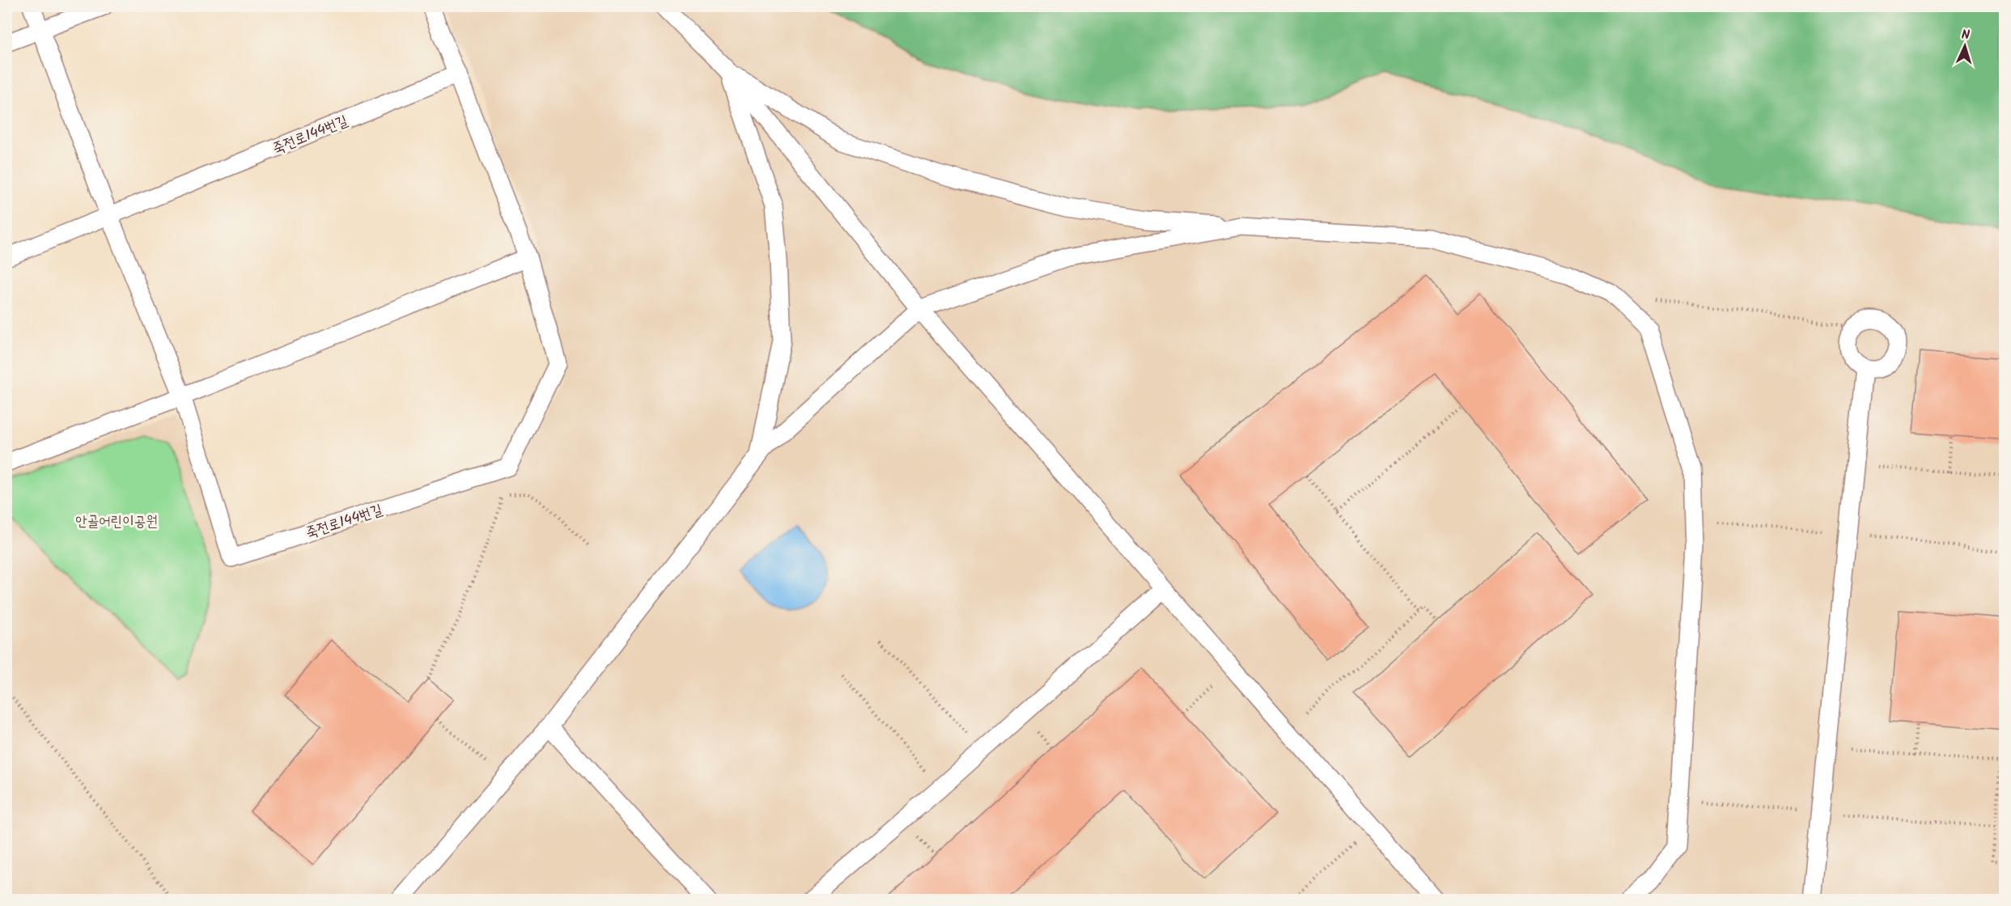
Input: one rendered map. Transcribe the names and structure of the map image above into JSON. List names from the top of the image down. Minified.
{"streets":{"lane":["죽전로144번길"]},"parks":["안골어린이공원"],"north":"top"}
